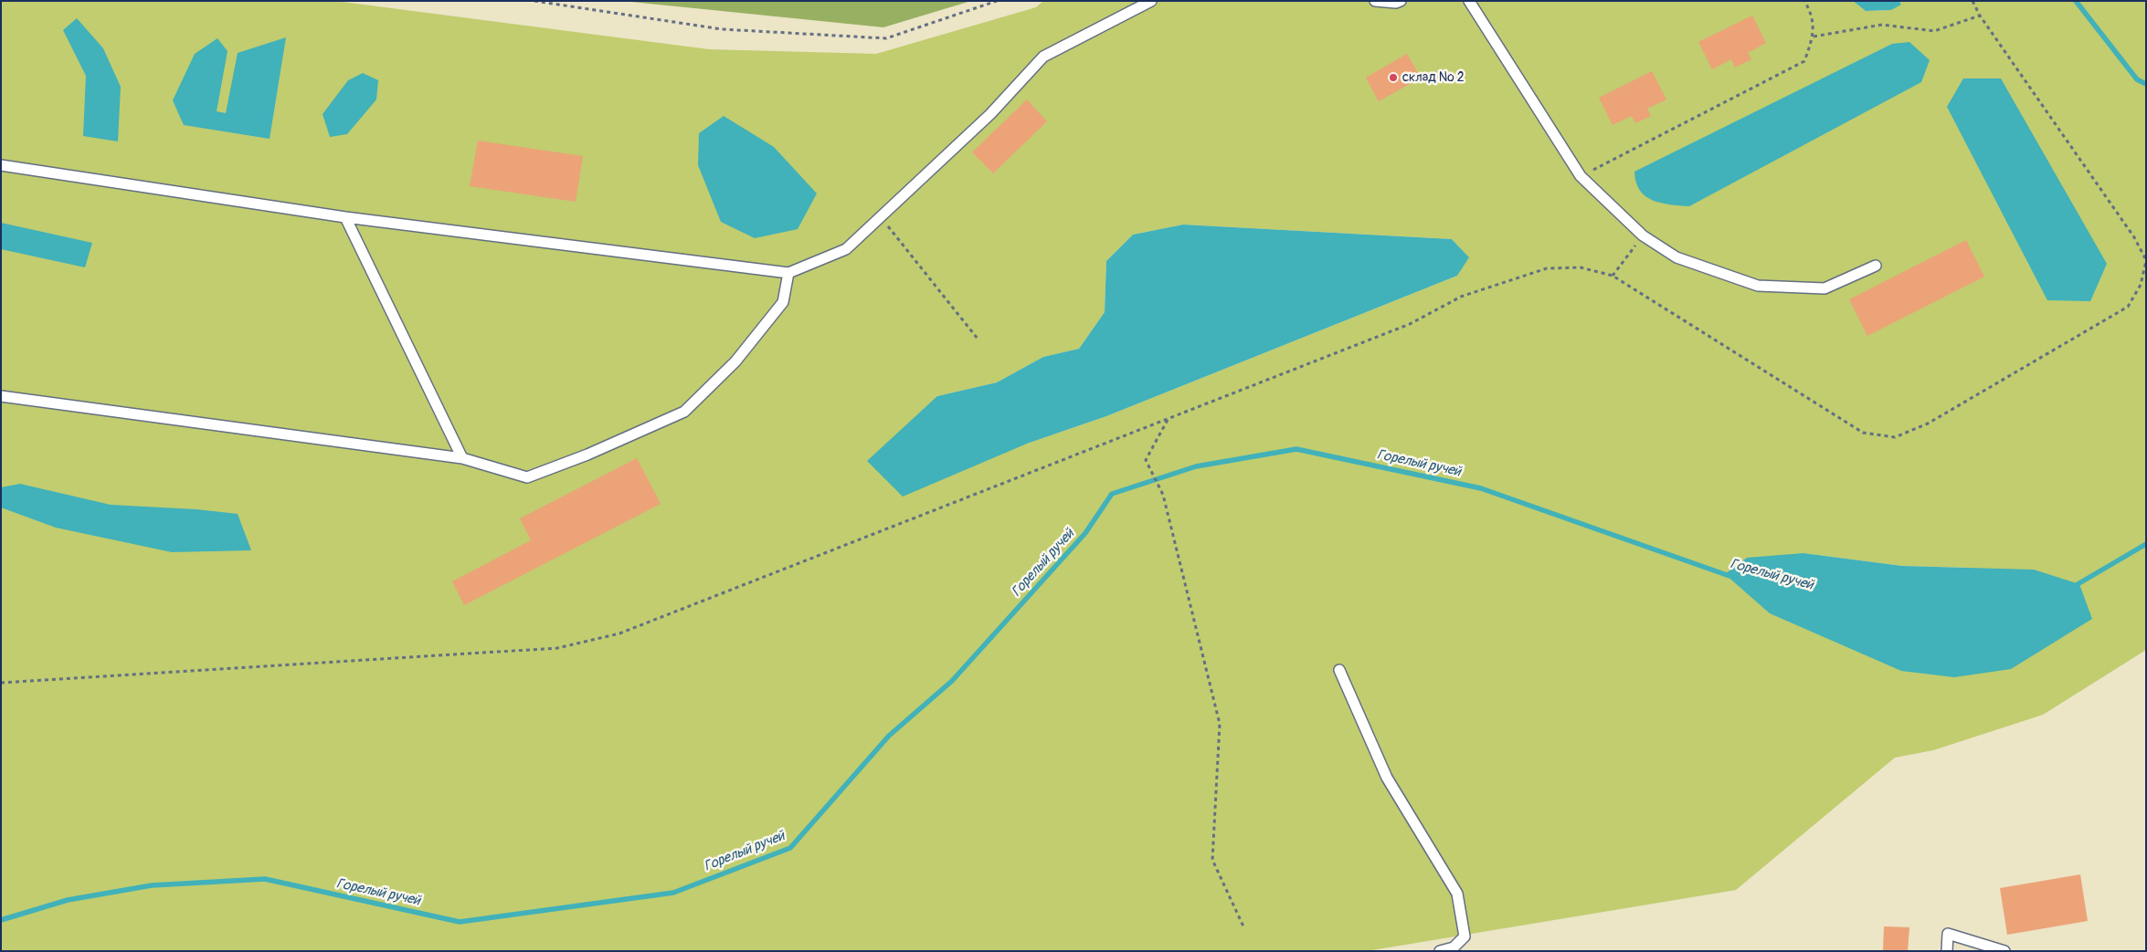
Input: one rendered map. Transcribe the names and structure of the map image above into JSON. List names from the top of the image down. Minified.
{"water":["Горелый ручей"],"places":["склад № 2"]}
